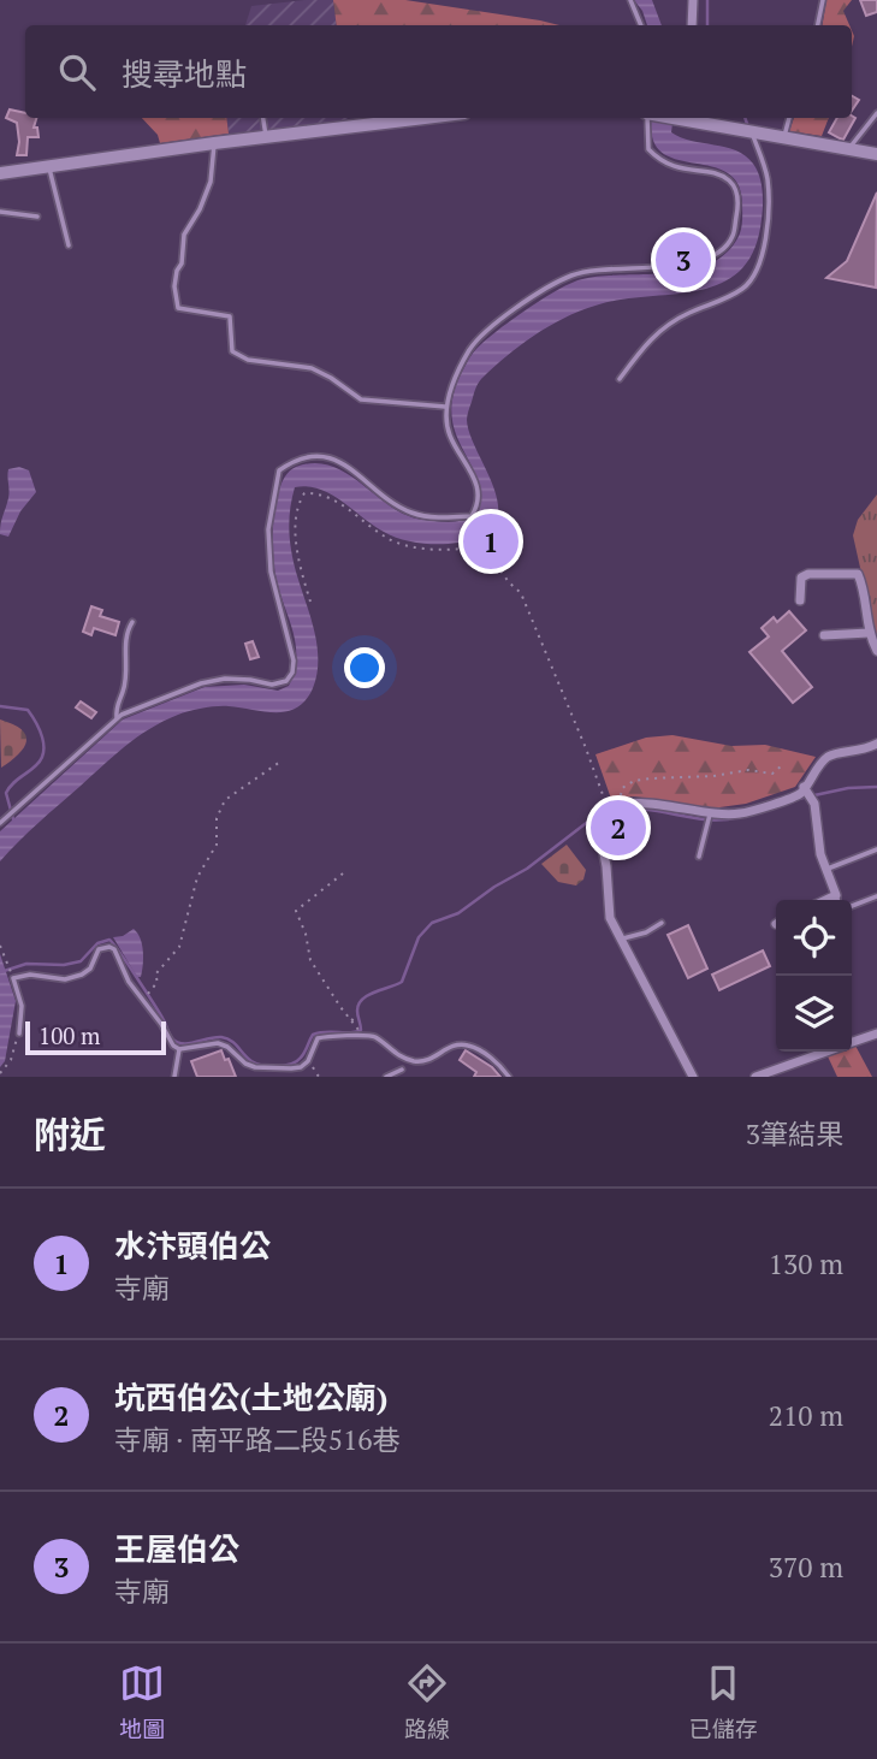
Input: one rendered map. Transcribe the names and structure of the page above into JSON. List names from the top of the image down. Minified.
{"scale_bar":"100 m","page":{"search":"搜尋地點","pins":["3","1","2"],"scale":"100 m","heading":["附近","3筆結果"],"list":[{"mark":"1","name":"水汴頭伯公","note":"寺廟","value":"130 m"},{"mark":"2","name":"坑西伯公(土地公廟)","note":"寺廟 · 南平路二段516巷","value":"210 m"},{"mark":"3","name":"王屋伯公","note":"寺廟","value":"370 m"}],"nav":["地圖","路線","已儲存"]}}
